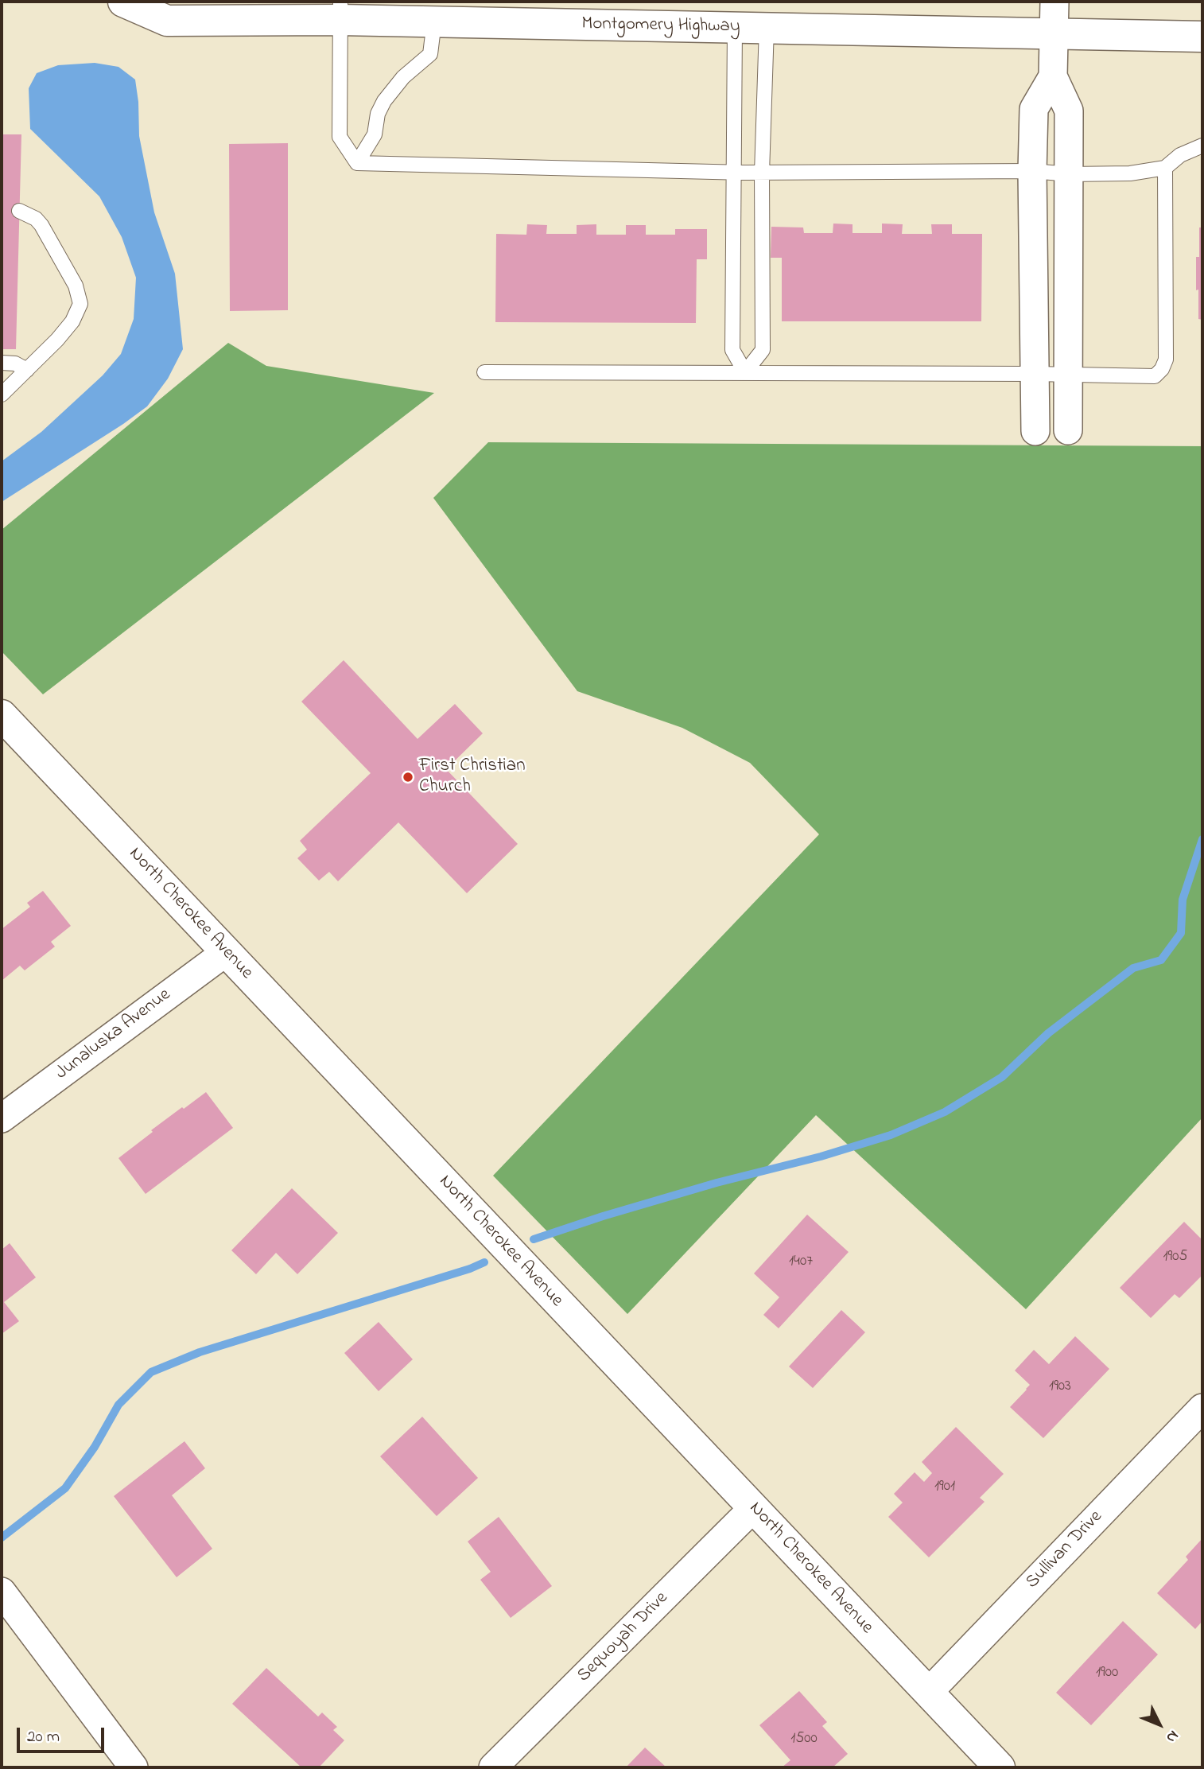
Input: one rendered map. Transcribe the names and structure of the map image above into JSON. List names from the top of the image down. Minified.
{"streets":{"street":["Montgomery Highway","North Cherokee Avenue","Junaluska Avenue","Sullivan Drive","Sequoyah Drive"]},"crossings":[["North Cherokee Avenue","Junaluska Avenue"],["North Cherokee Avenue","Sullivan Drive"],["North Cherokee Avenue","Sequoyah Drive"]],"places":["First Christian Church"],"house_numbers":["1905","1407","1903","1901","1900","1500"],"scale_bar":"20 m","north":"bottom right"}
